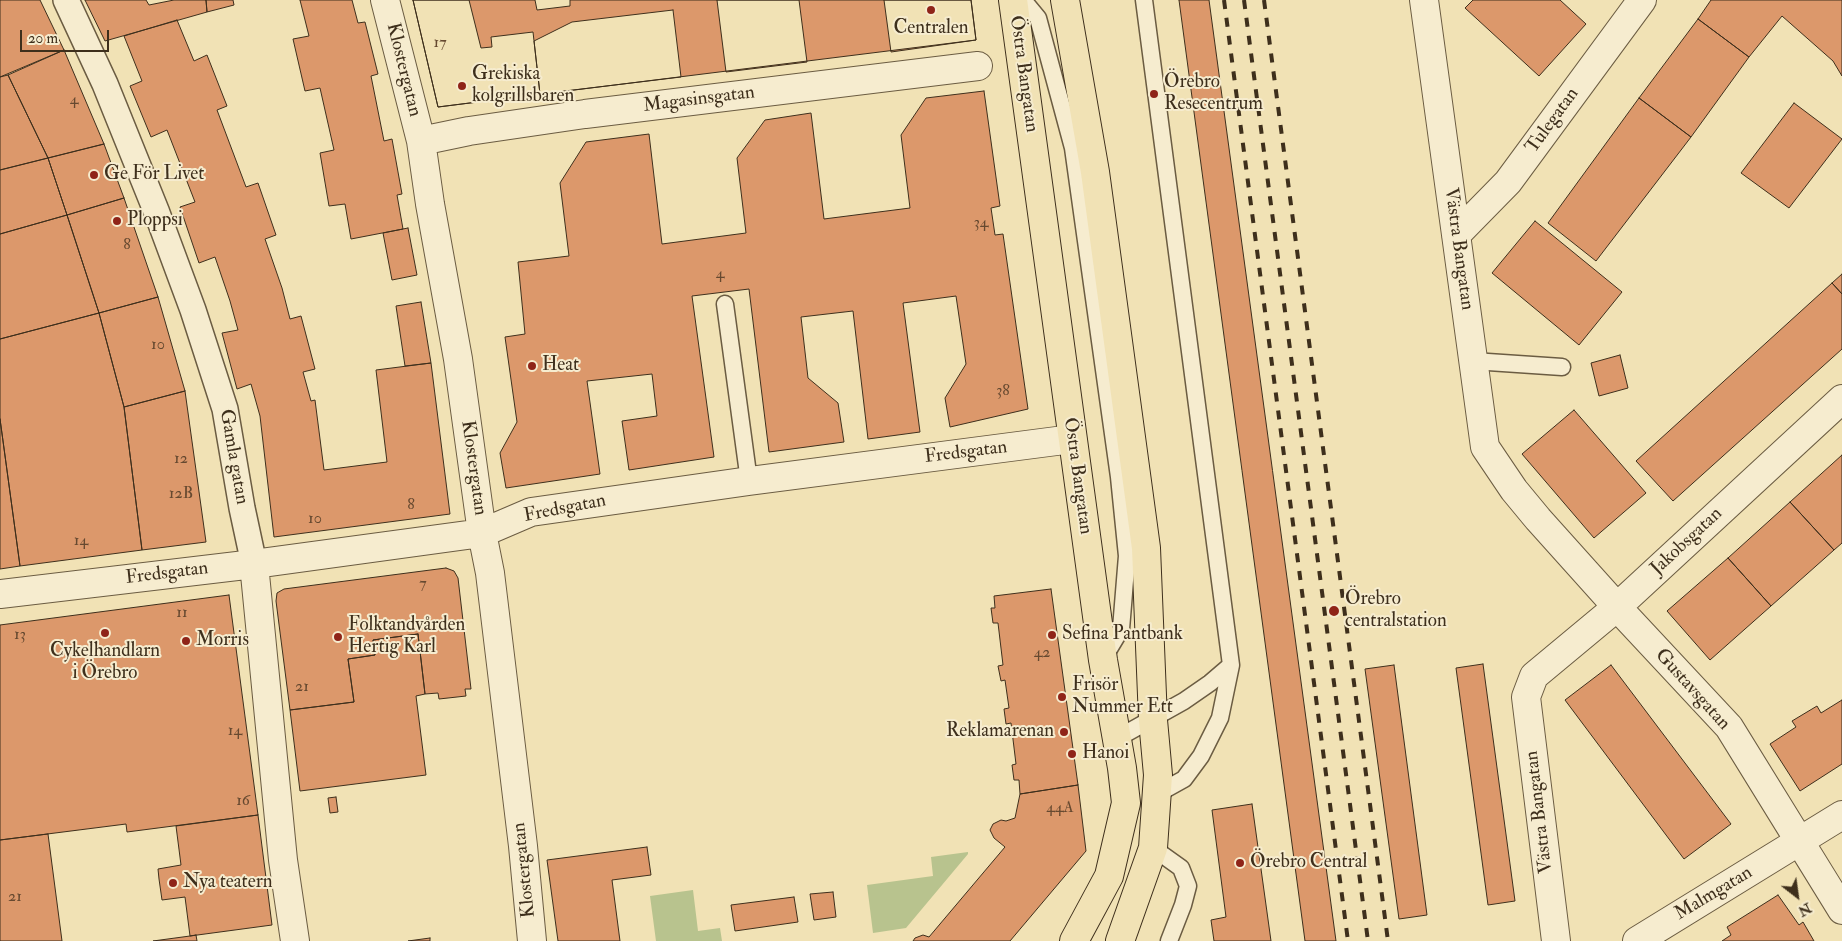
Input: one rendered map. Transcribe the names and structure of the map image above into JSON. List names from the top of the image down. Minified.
{"streets":{"main road":["Östra Bangatan"],"street":["Klostergatan","Magasinsgatan","Tulegatan","Västra Bangatan","Fredsgatan","Gamla gatan","Jakobsgatan","Gustavsgatan","Malmgatan"]},"crossings":[["Klostergatan","Magasinsgatan"],["Klostergatan","Fredsgatan"],["Östra Bangatan","Fredsgatan"],["Tulegatan","Västra Bangatan"],["Västra Bangatan","Jakobsgatan"],["Västra Bangatan","Gustavsgatan"],["Fredsgatan","Gamla gatan"],["Jakobsgatan","Gustavsgatan"],["Gustavsgatan","Malmgatan"]],"places":["Centralen","Grekiska kolgrillsbaren","Örebro Resecentrum","Ge För Livet","Ploppsi","Heat","Örebro centralstation","Cykelhandlarn i Örebro","Sefina Pantbank","Folktandvården Hertig Karl","Morris","Frisör Nummer Ett","Reklamarenan","Hanoi","Örebro Central","Nya teatern"],"house_numbers":["17","4","34","8","4","10","38","12","12B","8","10","14","7","11","13","42","21","14","16","44A","21"],"scale_bar":"20 m","north":"bottom right"}
